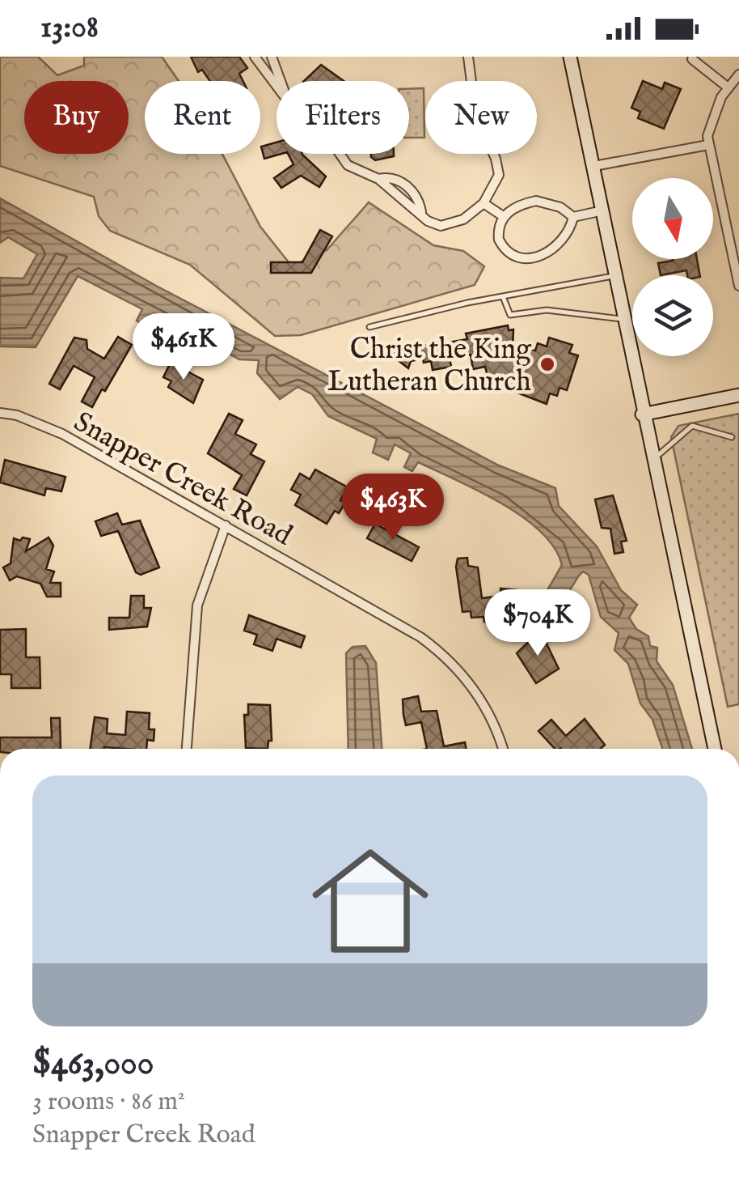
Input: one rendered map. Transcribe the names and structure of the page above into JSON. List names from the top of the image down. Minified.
{"streets":{"street":["Snapper Creek Road"]},"places":["Christ the King Lutheran Church"],"north":"bottom","page":{"status":"13:08","chip":["Buy","Rent","Filters","New"],"price":["$461K","$463K","$704K"],"list":[{"name":"$463,000","note":"3 rooms · 86 m² · Snapper Creek Road"}]}}
